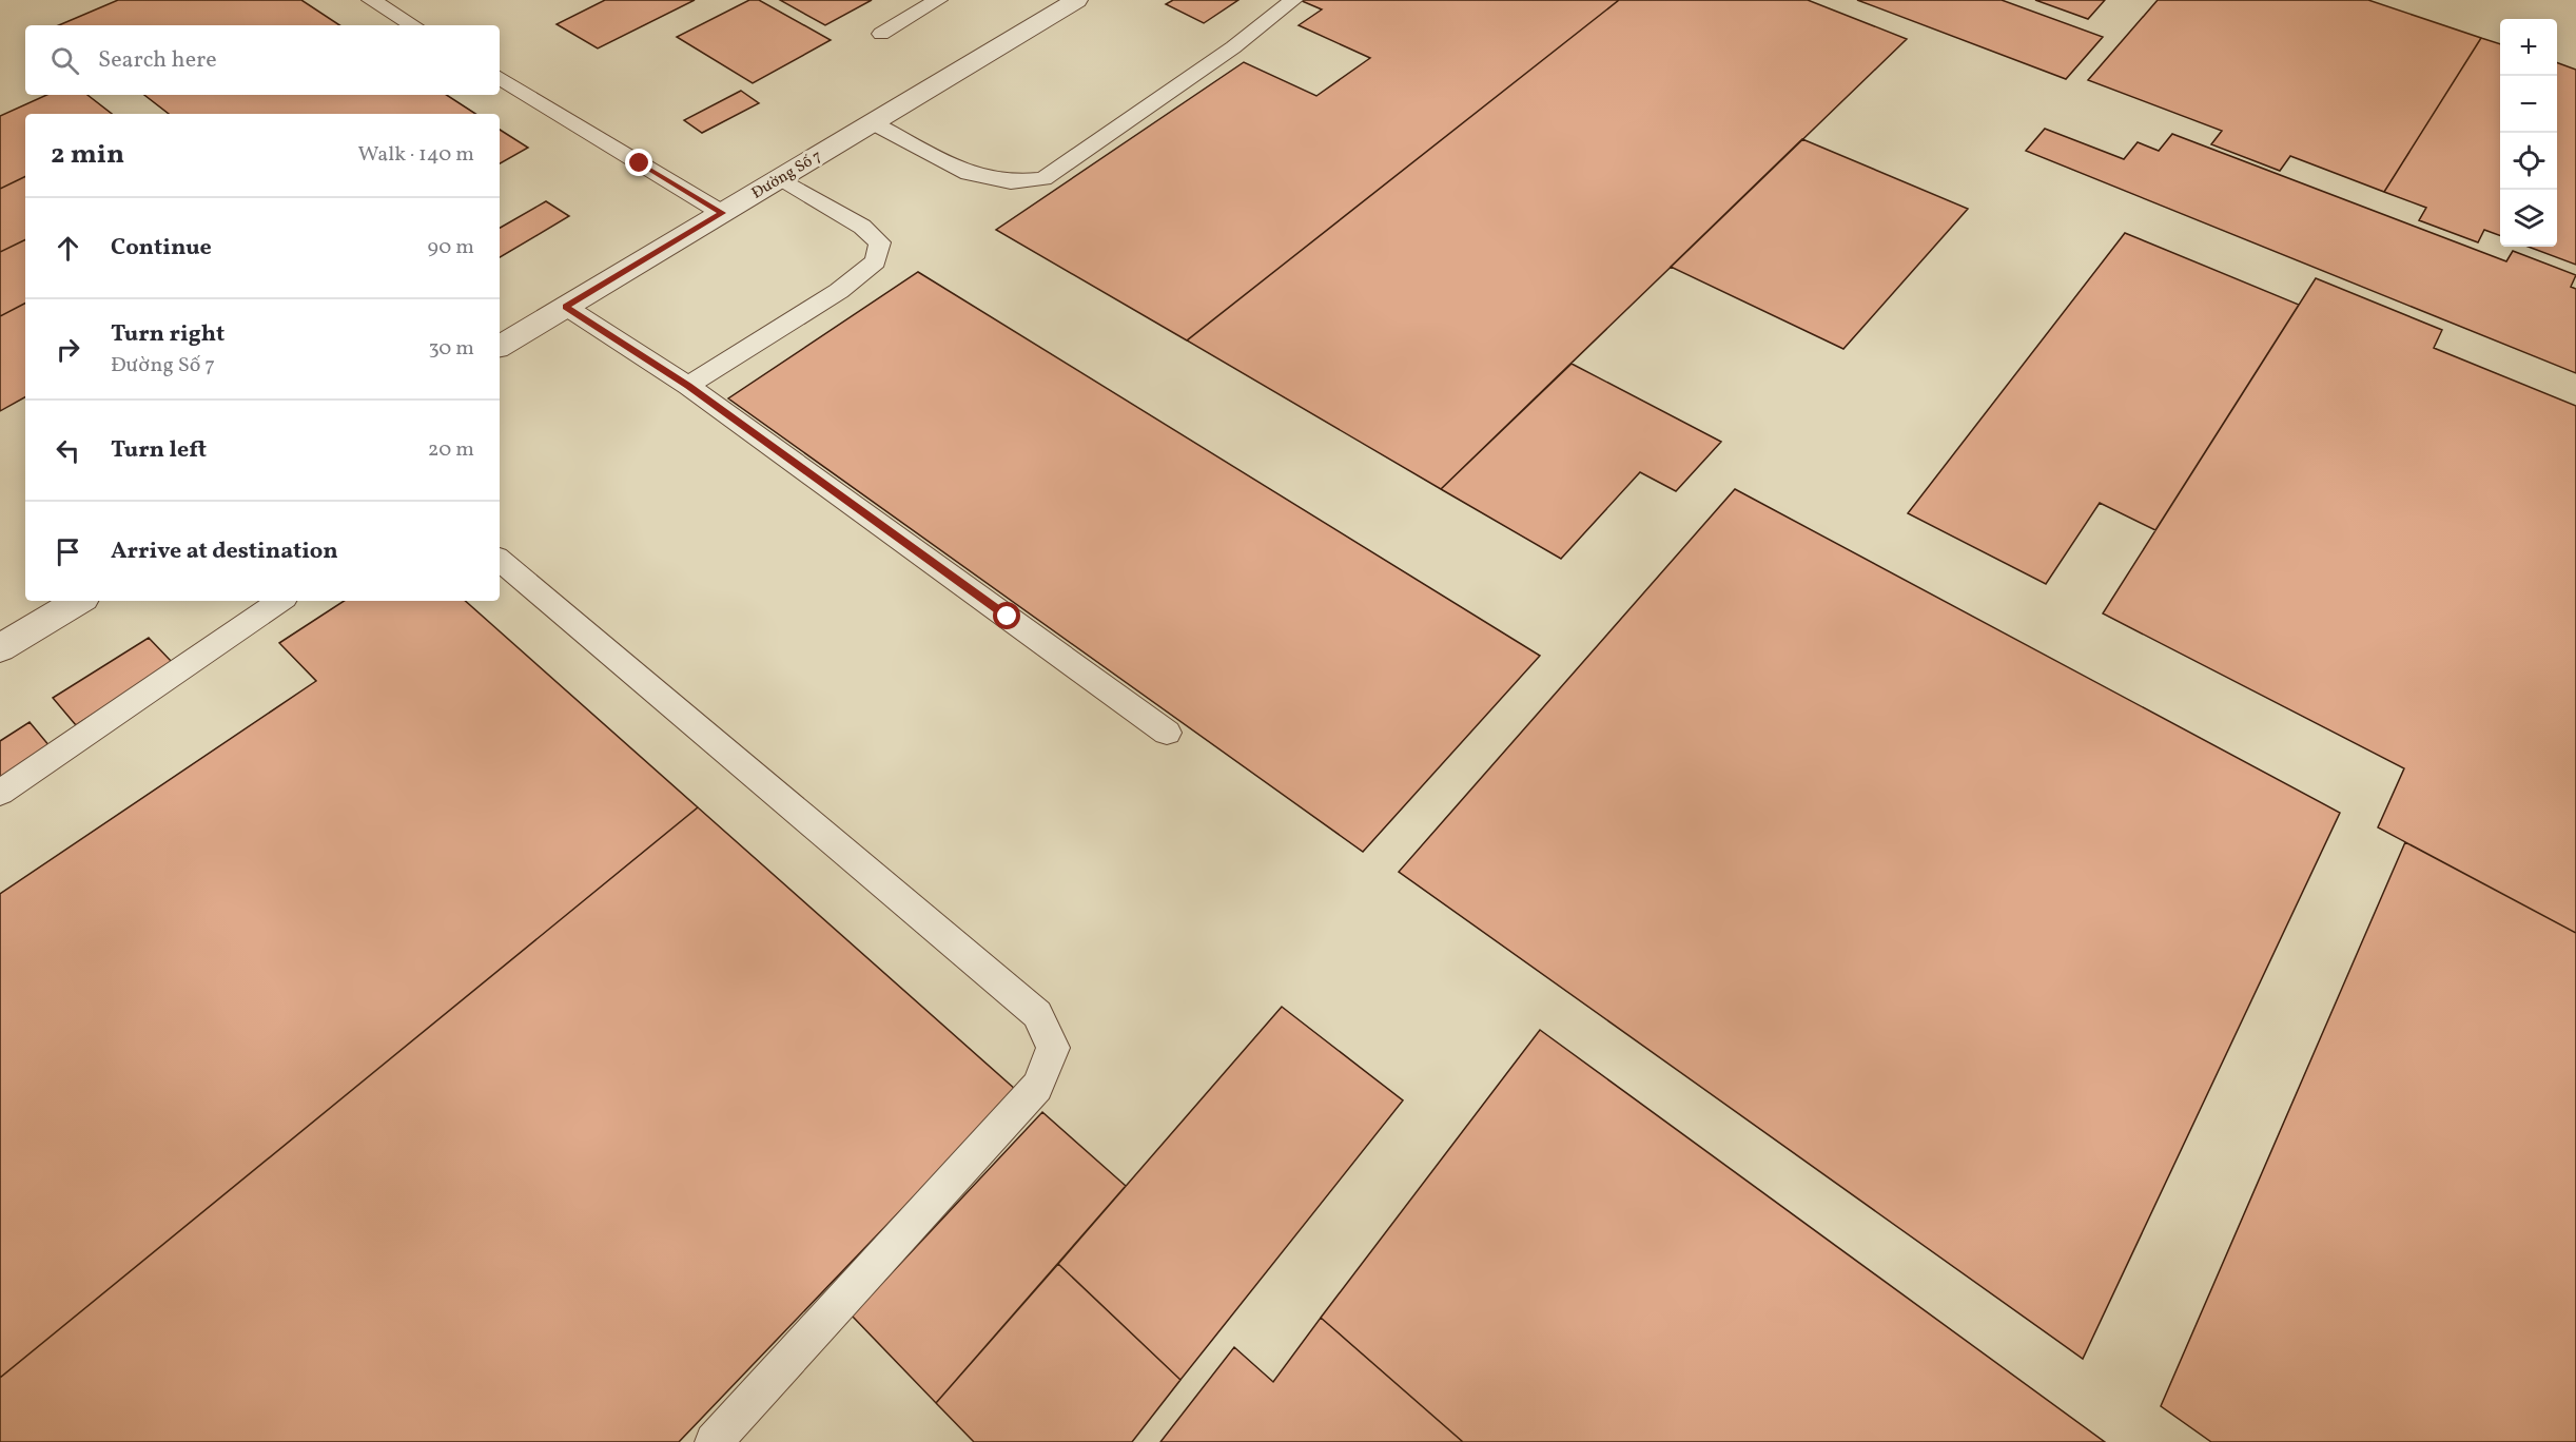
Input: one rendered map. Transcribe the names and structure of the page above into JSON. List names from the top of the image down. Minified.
{"streets":{"street":["Đường Số 7"]},"page":{"map_buttons":["+","−"],"search":"Search here","heading":["2 min","Walk · 140 m"],"list":[["Continue","90 m"],["Turn right","Đường Số 7","30 m"],["Turn left","20 m"],"Arrive at destination"]}}
